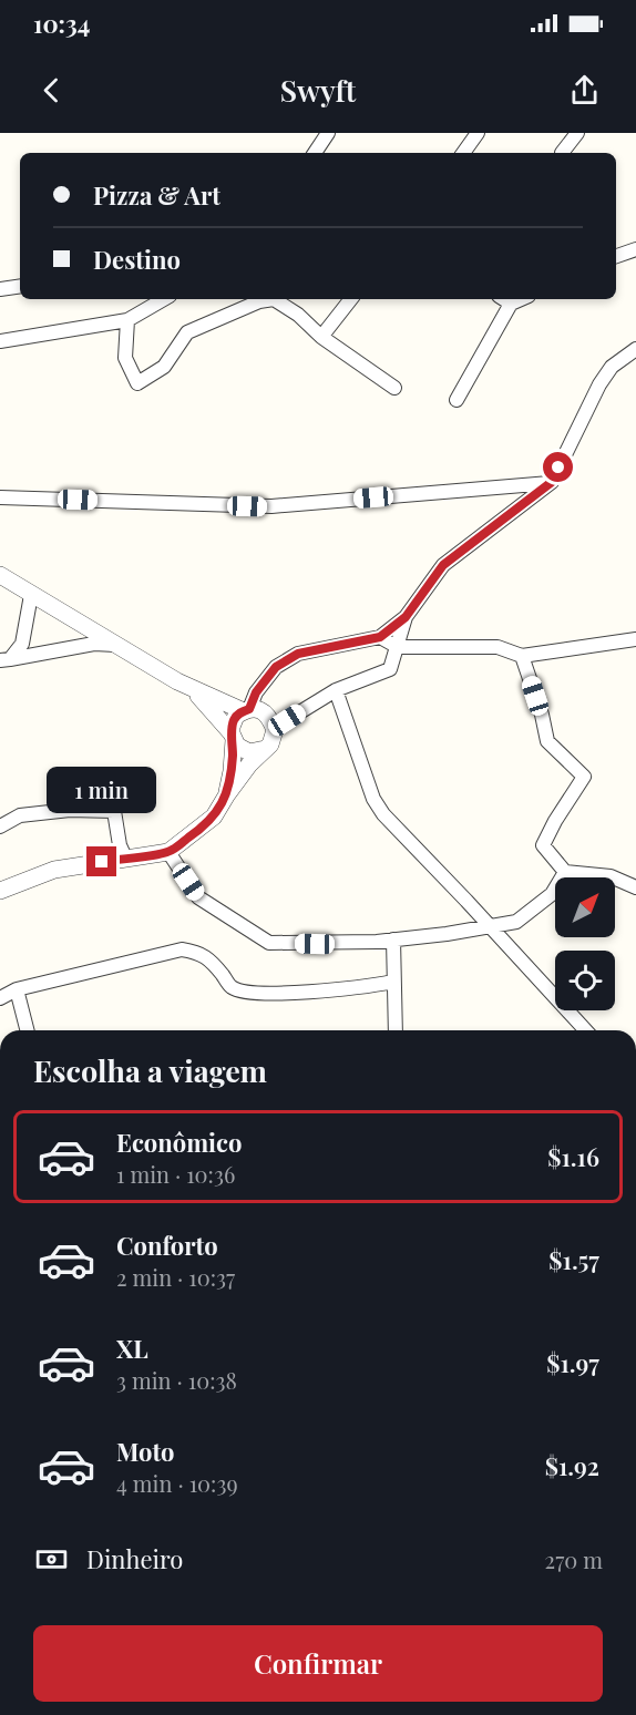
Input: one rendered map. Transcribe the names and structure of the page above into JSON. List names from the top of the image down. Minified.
{"north":"top right","page":{"status":"10:34","header":"Swyft","banner":["Pizza & Art","Destino"],"bubble":"1 min","heading":"Escolha a viagem","list":[{"name":"Econômico","note":"1 min · 10:36","value":"$1.16"},{"name":"Conforto","note":"2 min · 10:37","value":"$1.57"},{"name":"XL","note":"3 min · 10:38","value":"$1.97"},{"name":"Moto","note":"4 min · 10:39","value":"$1.92"}],"pay":["Dinheiro","270 m"],"buttons":"Confirmar"}}
